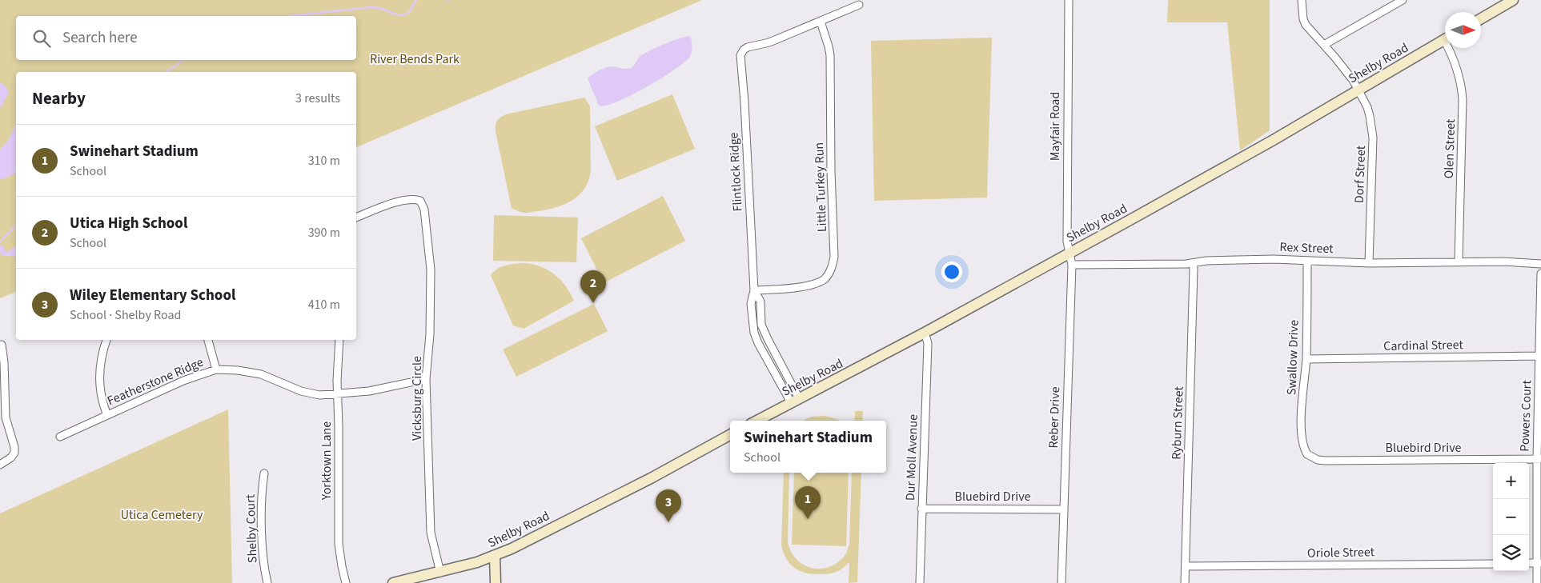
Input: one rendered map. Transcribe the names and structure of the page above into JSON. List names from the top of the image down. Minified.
{"streets":{"street":["Shelby Road","Mayfair Road","Olen Street","Flintlock Ridge","Dorf Street","Little Turkey Run","Rex Street","Cardinal Street","Swallow Drive","Featherstone Ridge","Vicksburg Circle","Powers Court","Reber Drive","Ryburn Street","Bluebird Drive","Dur Moll Avenue","Yorktown Lane","Shelby Court","Oriole Street"]},"crossings":[["Shelby Road","Mayfair Road"],["Shelby Road","Flintlock Ridge"],["Shelby Road","Dorf Street"],["Shelby Road","Vicksburg Circle"],["Shelby Road","Reber Drive"],["Shelby Road","Dur Moll Avenue"],["Mayfair Road","Reber Drive"],["Olen Street","Rex Street"],["Flintlock Ridge","Little Turkey Run"],["Dorf Street","Rex Street"],["Rex Street","Swallow Drive"],["Rex Street","Reber Drive"],["Rex Street","Ryburn Street"],["Cardinal Street","Swallow Drive"],["Cardinal Street","Powers Court"],["Swallow Drive","Bluebird Drive"],["Featherstone Ridge","Vicksburg Circle"],["Featherstone Ridge","Yorktown Lane"],["Powers Court","Bluebird Drive"],["Reber Drive","Bluebird Drive"],["Ryburn Street","Oriole Street"],["Bluebird Drive","Dur Moll Avenue"]],"parks":["River Bends Park","Utica Cemetery"],"north":"right","page":{"search":"Search here","heading":["Nearby","3 results"],"list":[{"mark":"1","name":"Swinehart Stadium","note":"School","value":"310 m"},{"mark":"2","name":"Utica High School","note":"School","value":"390 m"},{"mark":"3","name":"Wiley Elementary School","note":"School · Shelby Road","value":"410 m"}],"pins":["2","1","3"],"popup":["Swinehart Stadium","School"],"map_buttons":["+","−"]}}
